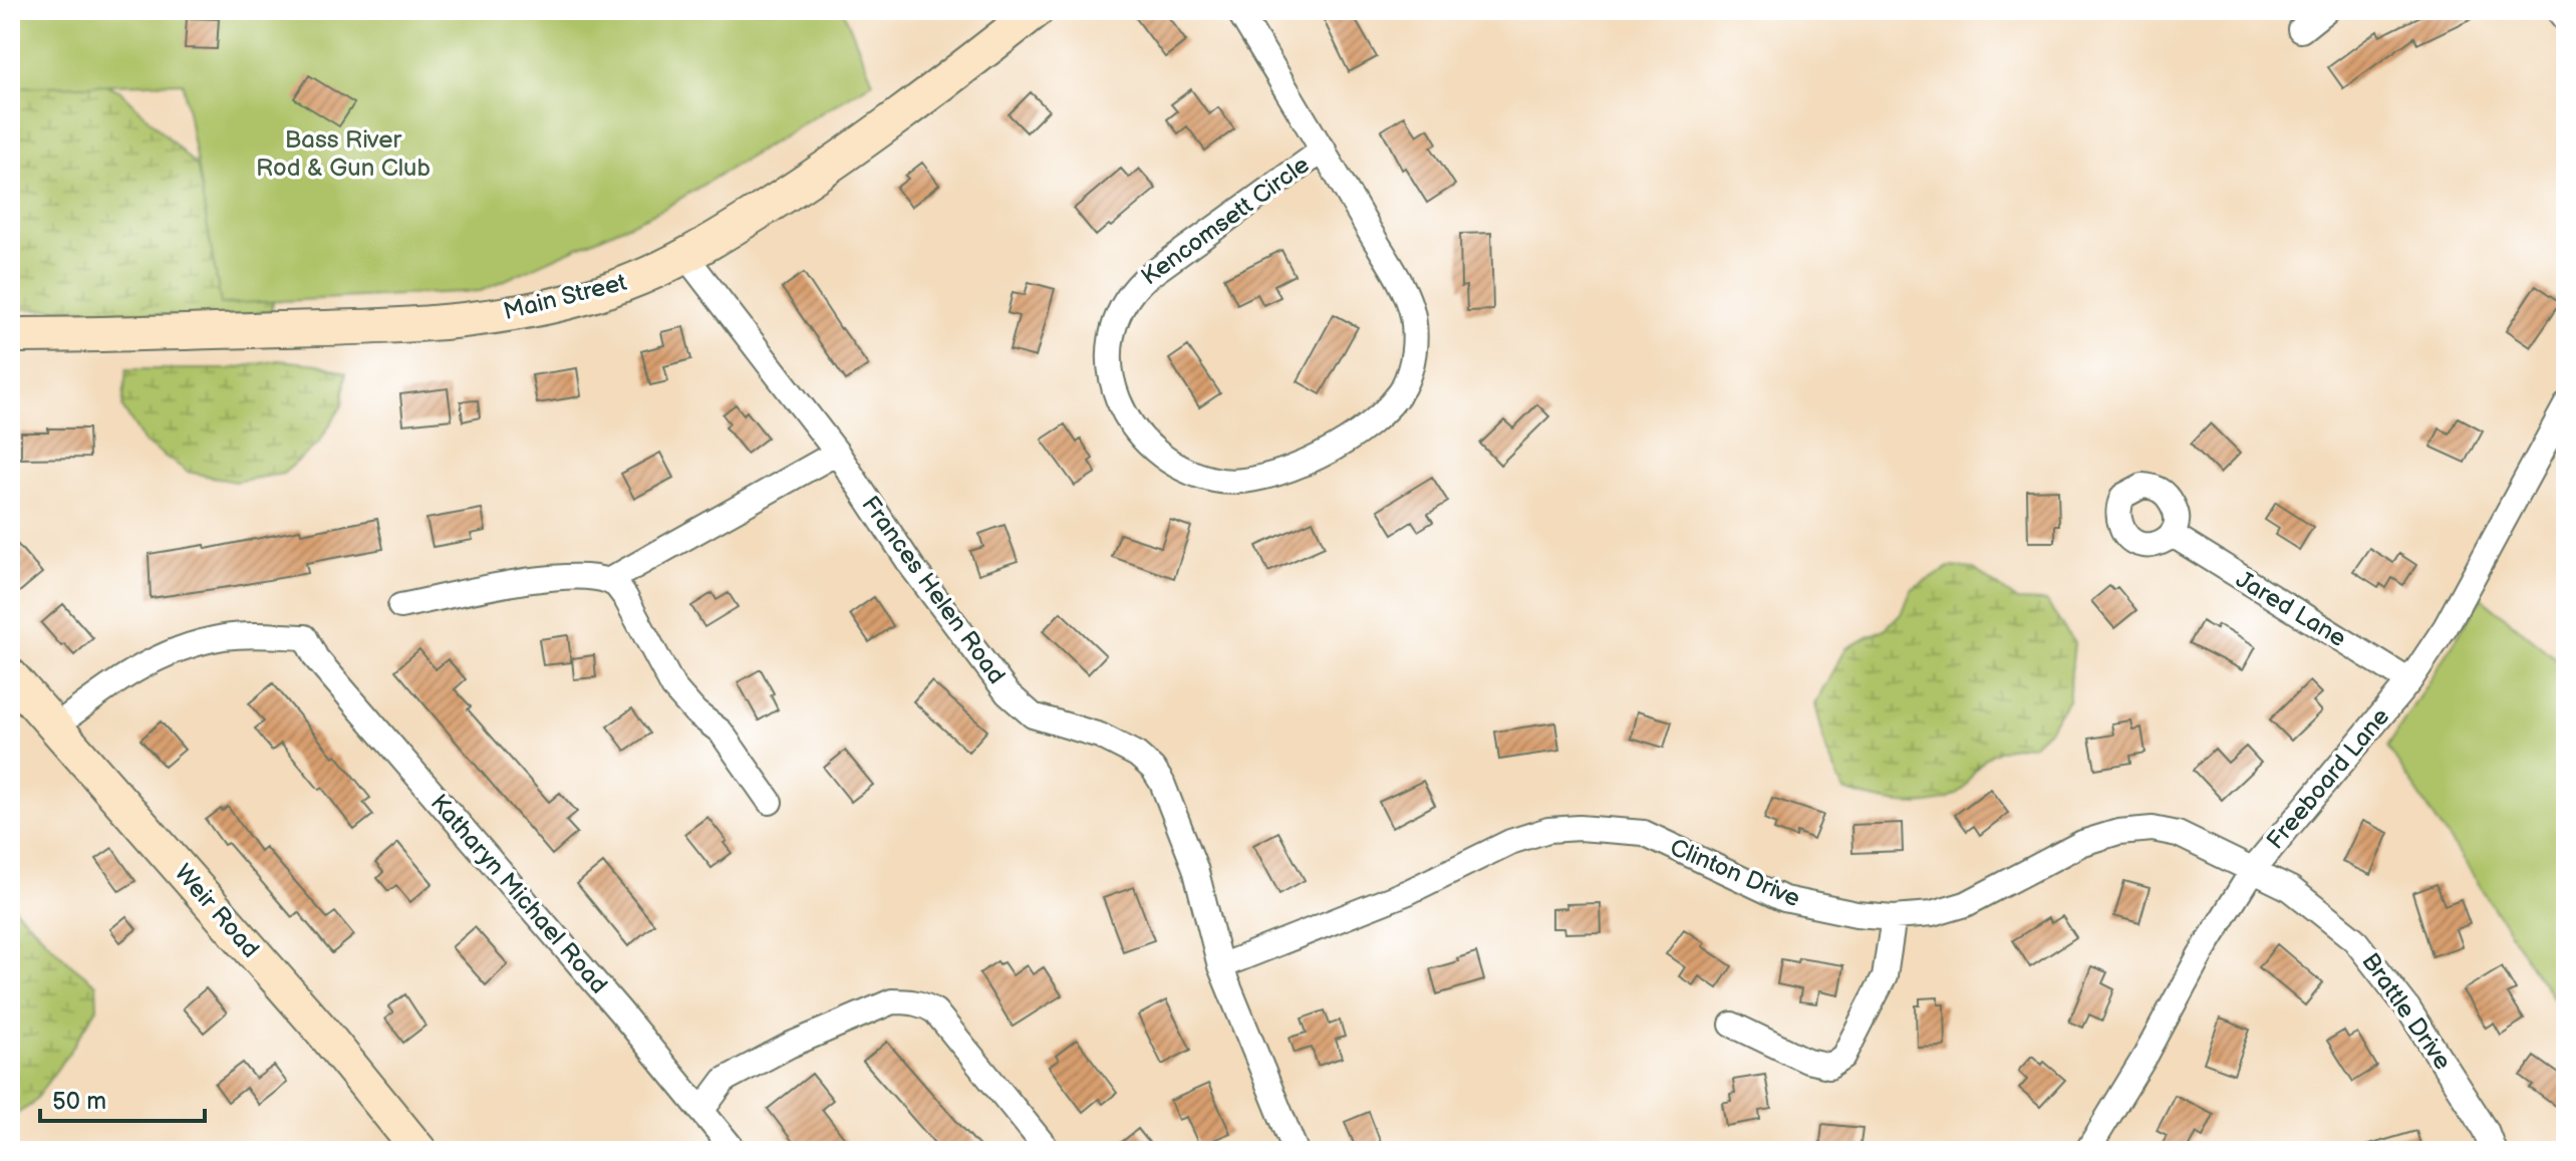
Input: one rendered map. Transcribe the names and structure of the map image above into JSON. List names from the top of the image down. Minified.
{"streets":{"main road":["Main Street","Weir Road"],"street":["Kencomsett Circle","Frances Helen Road","Jared Lane","Freeboard Lane","Clinton Drive","Katharyn Michael Road","Brattle Drive"]},"crossings":[["Main Street","Frances Helen Road"],["Frances Helen Road","Clinton Drive"],["Jared Lane","Freeboard Lane"],["Freeboard Lane","Clinton Drive"],["Freeboard Lane","Brattle Drive"],["Clinton Drive","Brattle Drive"],["Katharyn Michael Road","Weir Road"]],"parks":["Bass River Rod & Gun Club"],"scale_bar":"50 m"}
